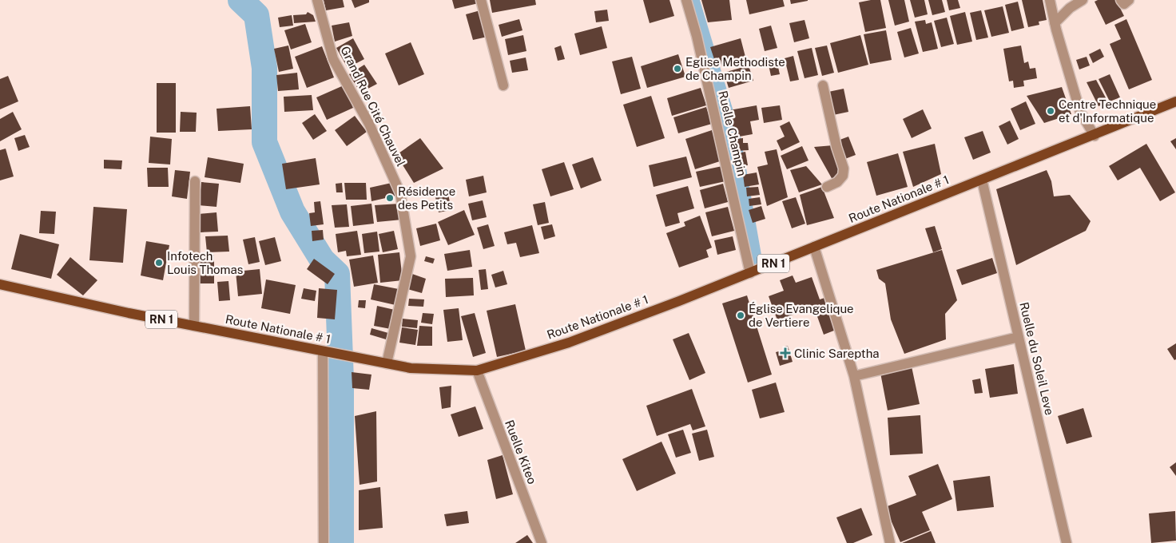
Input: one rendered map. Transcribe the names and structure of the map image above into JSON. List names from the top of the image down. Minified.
{"streets":{"main road":["Route Nationale # 1","RN 1"],"street":["Grand Rue Cité Chauvel","Ruelle Champin","Ruelle du Soleil Leve","Ruelle Kiteo"]},"crossings":[["Grand Rue Cité Chauvel","Route Nationale # 1"],["Ruelle Champin","Route Nationale # 1"],["Route Nationale # 1","Ruelle du Soleil Leve"],["Route Nationale # 1","Ruelle Kiteo"]],"places":{"other":["Eglise Methodiste de Champin","Centre Technique et d'Informatique","Résidence des Petits","Infotech Louis Thomas","Église Evangelique de Vertiere"],"health":["Clinic Sareptha"]}}
